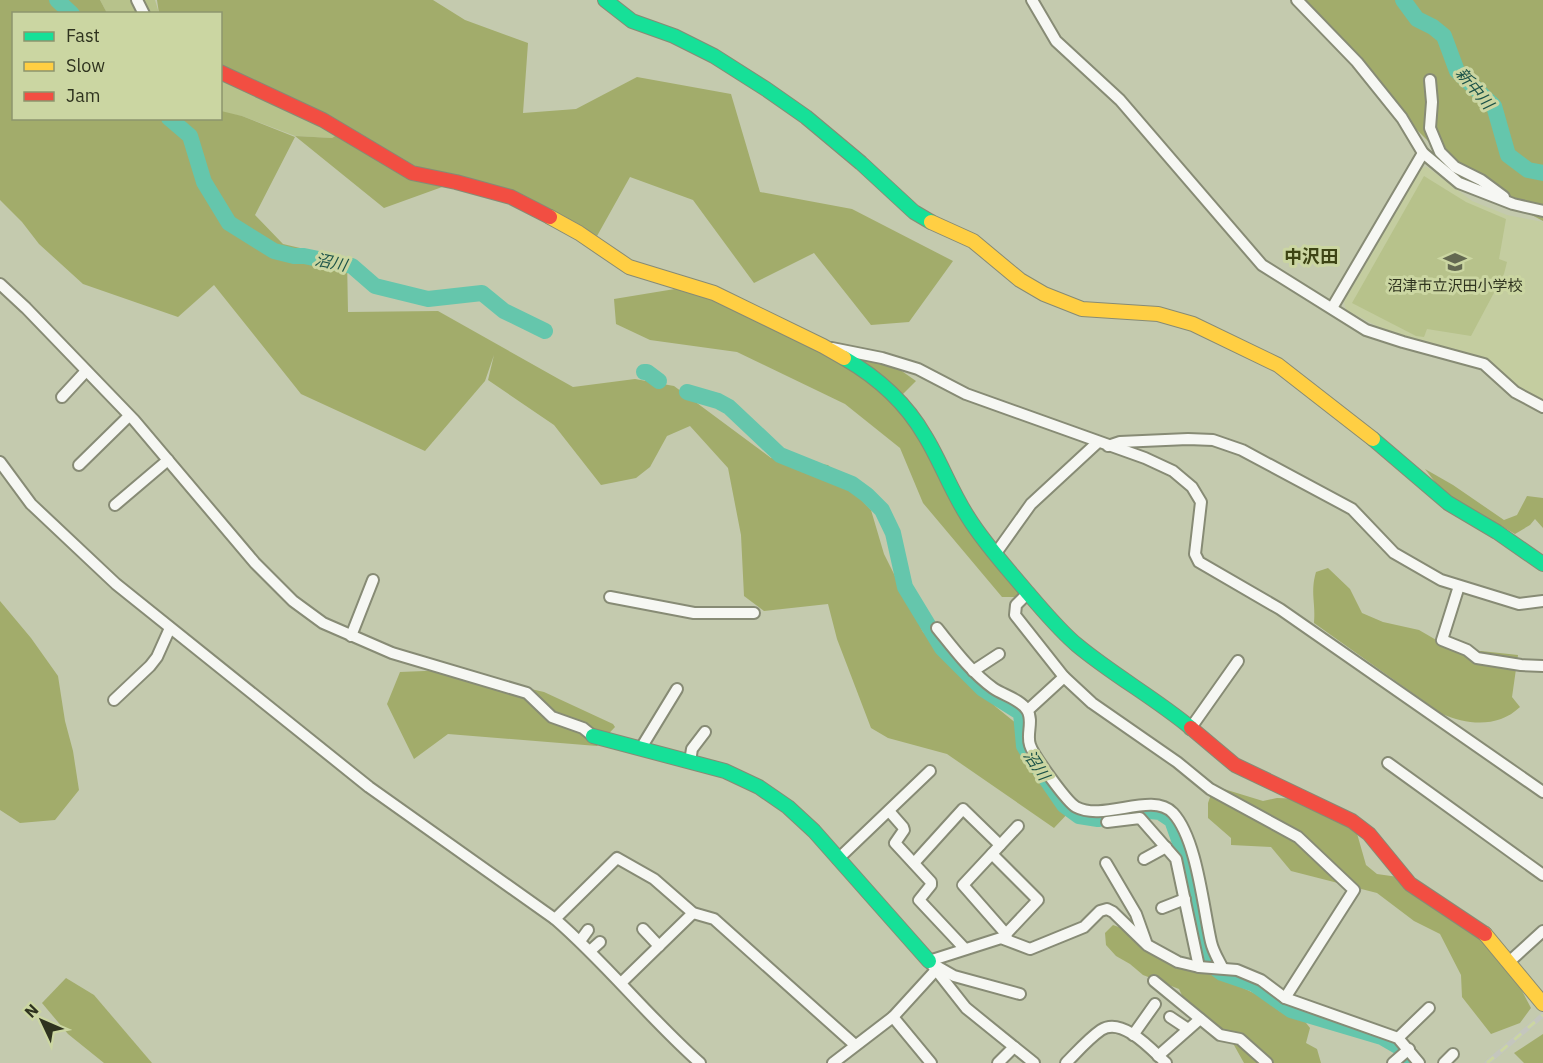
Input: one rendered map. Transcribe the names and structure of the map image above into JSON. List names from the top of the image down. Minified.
{"districts":["中沢田"],"water":["新中川","沼川"],"places":{"school or university":["沼津市立沢田小学校"]},"legend":["Fast","Slow","Jam"],"north":"top left"}
